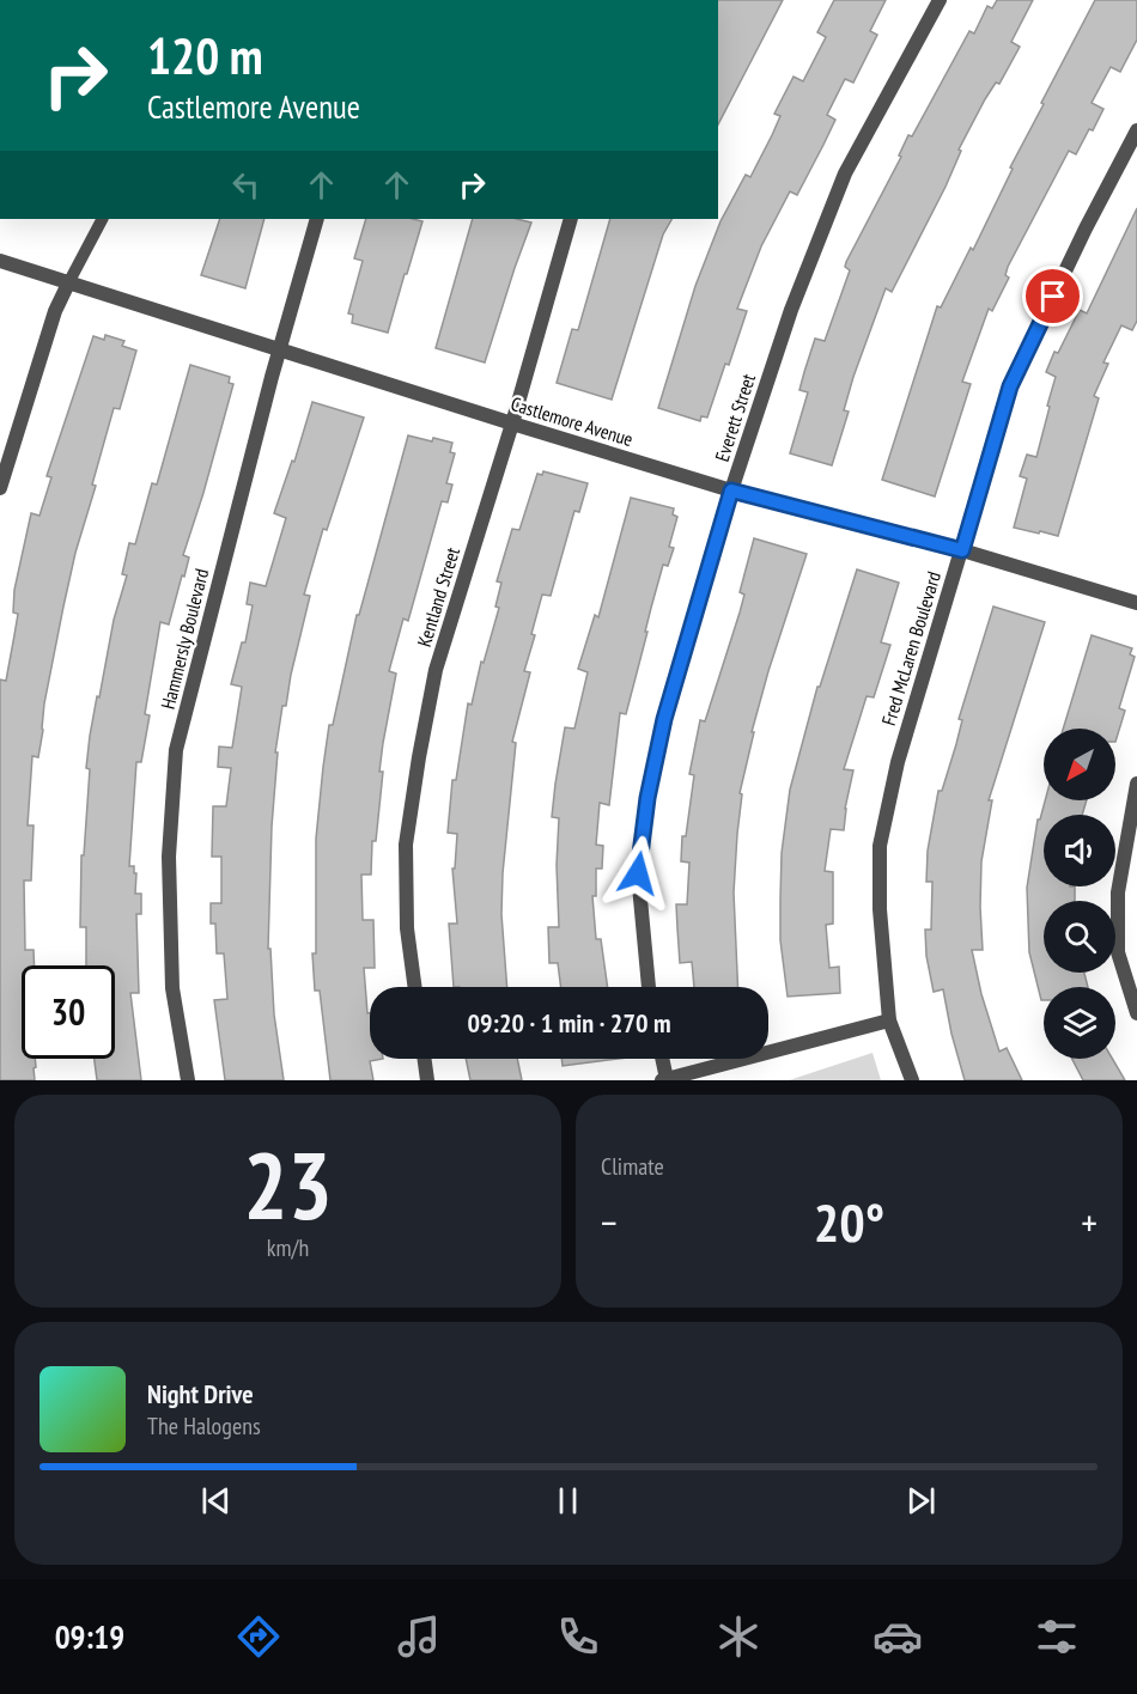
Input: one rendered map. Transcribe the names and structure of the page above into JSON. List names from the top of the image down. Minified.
{"streets":{"street":["Everett Street","Castlemore Avenue","Kentland Street","Hammersly Boulevard","Fred McLaren Boulevard"]},"crossings":[["Everett Street","Castlemore Avenue"],["Castlemore Avenue","Kentland Street"],["Castlemore Avenue","Hammersly Boulevard"],["Castlemore Avenue","Fred McLaren Boulevard"]],"north":"bottom left","page":{"turn":["120 m","Castlemore Avenue"],"limit":"30","trip":"09:20 · 1 min · 270 m","tile":[["23","km/h"],"Climate"],"heat":["−","20°","+"],"song":["Night Drive","The Halogens"],"tabs":"09:19"}}
